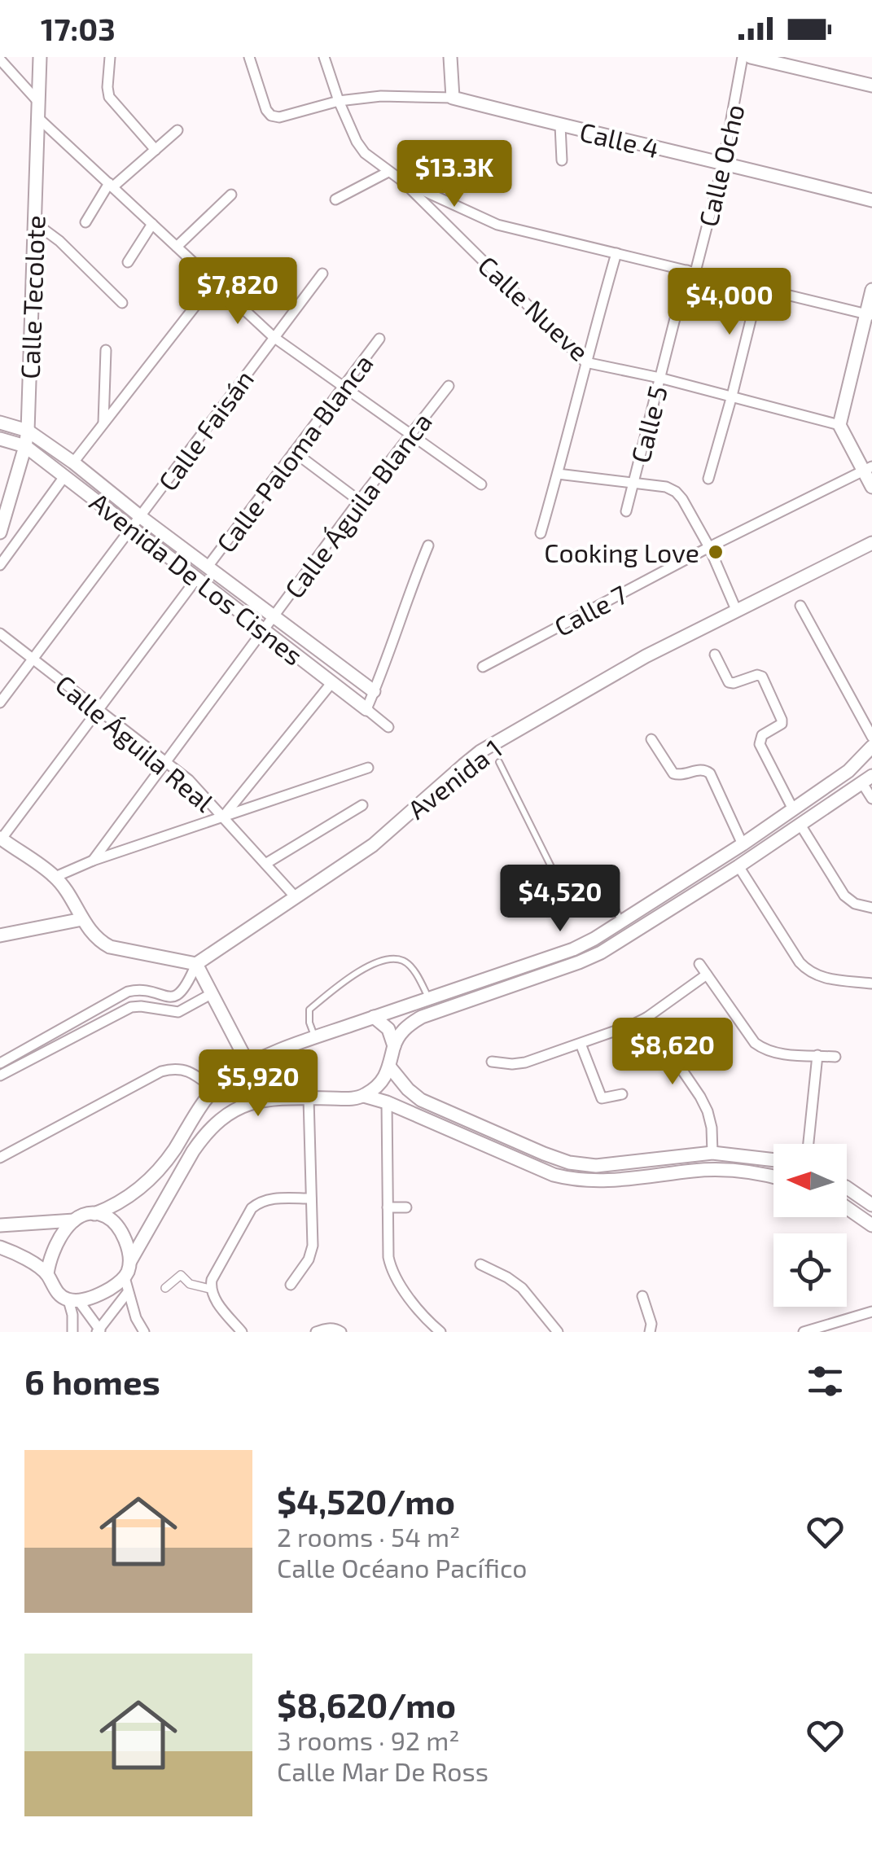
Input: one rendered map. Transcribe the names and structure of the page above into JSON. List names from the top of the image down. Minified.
{"streets":{"street":["Calle 4","Calle Ocho","Calle Tecolote","Calle Nueve","Calle 5","Calle Faisán","Calle Paloma Blanca","Calle Águila Blanca","Avenida De Los Cisnes","Calle 7","Calle Águila Real","Avenida 1"]},"crossings":[["Calle 4","Calle Ocho"],["Calle 4","Calle Nueve"],["Calle Ocho","Calle 5"],["Calle Tecolote","Avenida De Los Cisnes"],["Calle Nueve","Calle 5"],["Calle 5","Calle 7"],["Calle 5","Avenida 1"],["Calle Faisán","Avenida De Los Cisnes"],["Calle Faisán","Calle Águila Real"],["Calle Paloma Blanca","Avenida De Los Cisnes"],["Calle Paloma Blanca","Calle Águila Real"],["Calle Águila Blanca","Avenida De Los Cisnes"],["Calle Águila Blanca","Calle Águila Real"],["Calle Águila Real","Avenida 1"]],"places":["Cooking Love"],"north":"left","page":{"status":"17:03","price":["$13.3K","$7,820","$4,000","$4,520","$8,620","$5,920"],"heading":"6 homes","list":[{"name":"$4,520/mo","note":"2 rooms · 54 m² · Calle Océano Pacífico"},{"name":"$8,620/mo","note":"3 rooms · 92 m² · Calle Mar De Ross"}]}}
